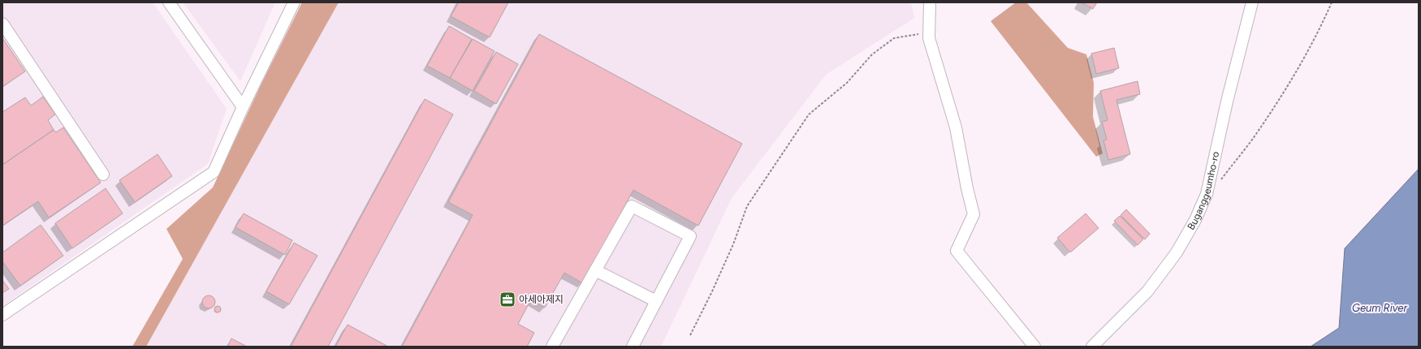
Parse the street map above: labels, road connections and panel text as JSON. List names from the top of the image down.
{
  "streets": {
    "street": ["Buganggeumho-ro"]
  },
  "water": ["Geum River"],
  "places": {
    "office": ["아세아제지"]
  }
}
